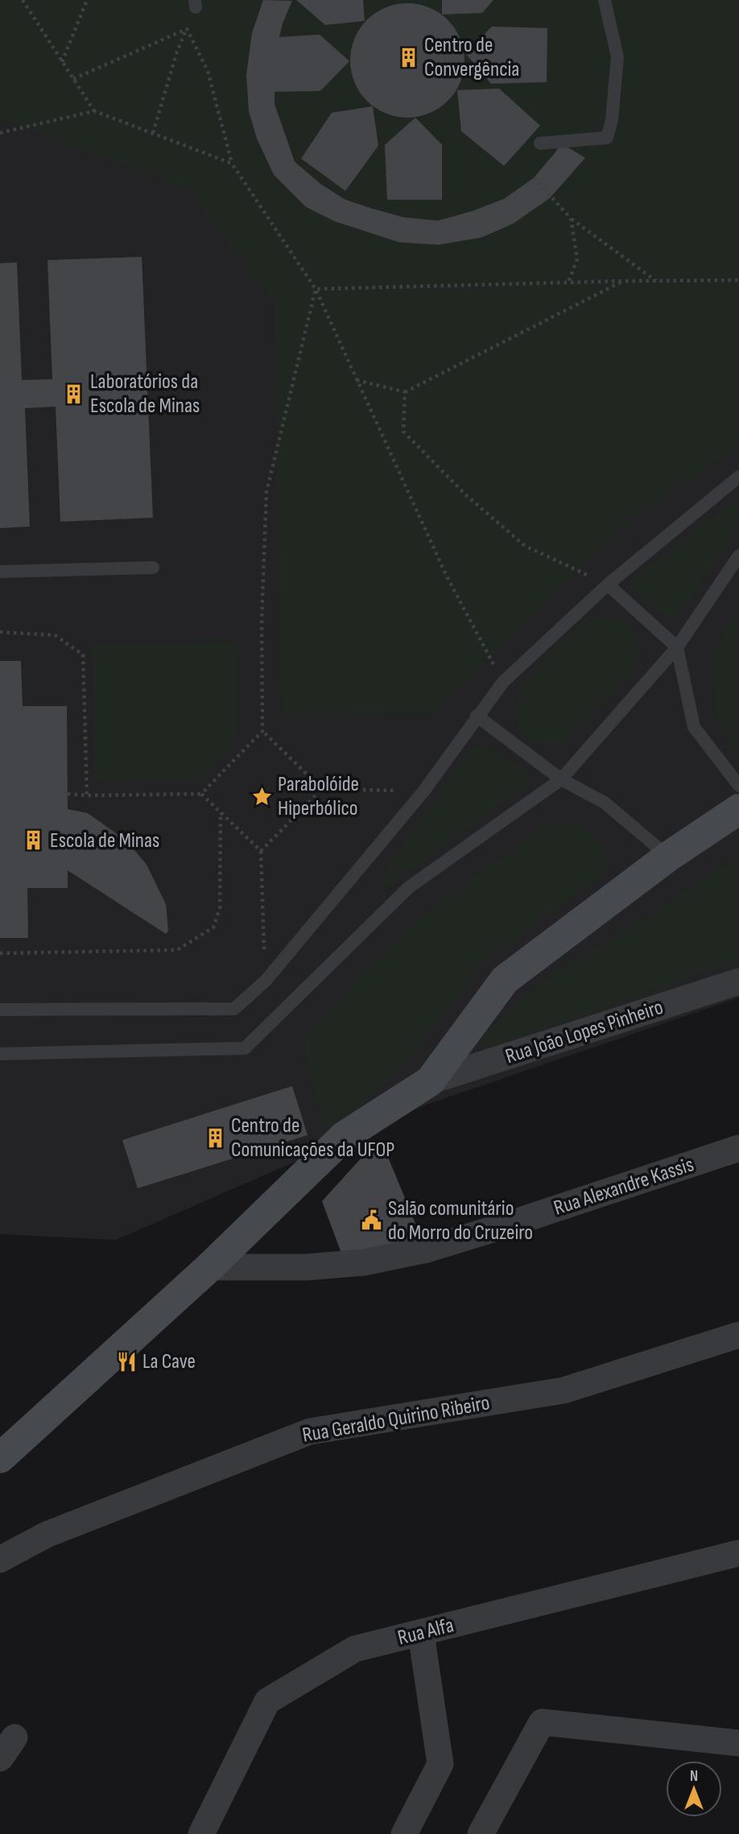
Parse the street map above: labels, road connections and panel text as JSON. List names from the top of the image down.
{
  "streets": {
    "street": [
      "Rua João Lopes Pinheiro",
      "Rua Alexandre Kassis",
      "Rua Geraldo Quirino Ribeiro",
      "Rua Alfa"
    ]
  },
  "places": {
    "building": [
      "Centro de Convergência",
      "Laboratórios da Escola de Minas",
      "Escola de Minas",
      "Centro de Comunicações da UFOP"
    ],
    "place": ["Parabolóide Hiperbólico"],
    "public building": ["Salão comunitário do Morro do Cruzeiro"],
    "restaurant": ["La Cave"]
  },
  "north": "top"
}
